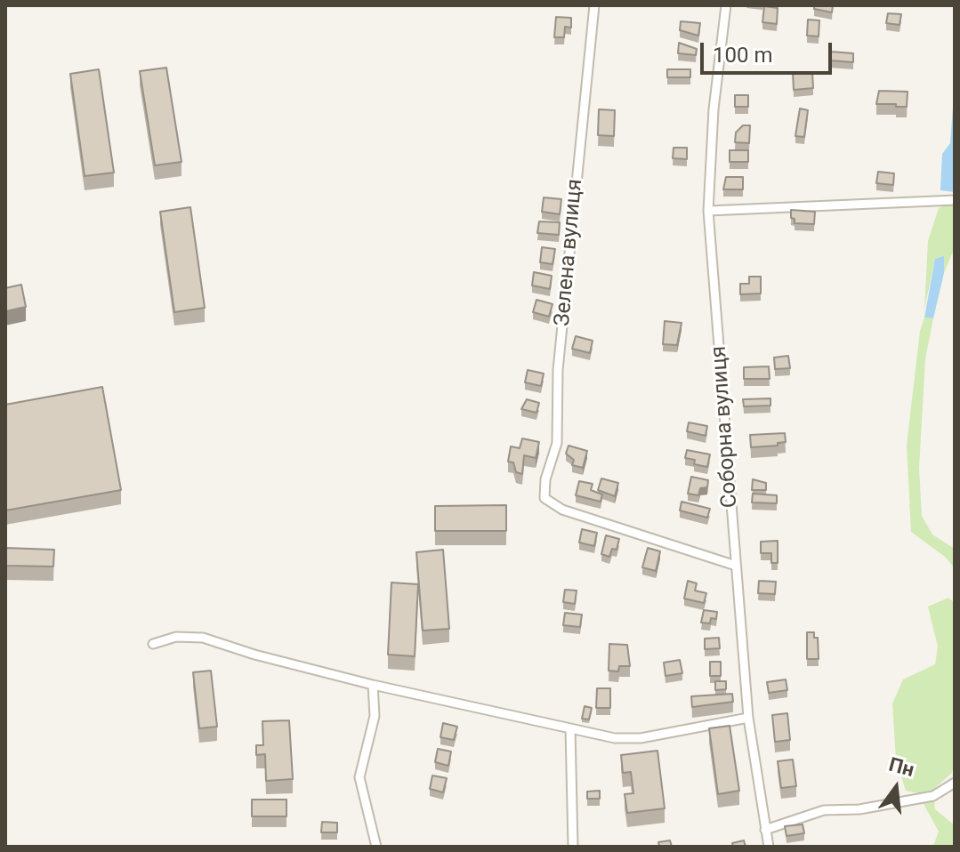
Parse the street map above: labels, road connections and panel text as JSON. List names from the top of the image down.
{
  "streets": {
    "street": ["Зелена вулиця", "Соборна вулиця"]
  },
  "crossings": [
    ["Зелена вулиця", "Соборна вулиця"]
  ],
  "scale_bar": "100 m",
  "north": "top"
}
